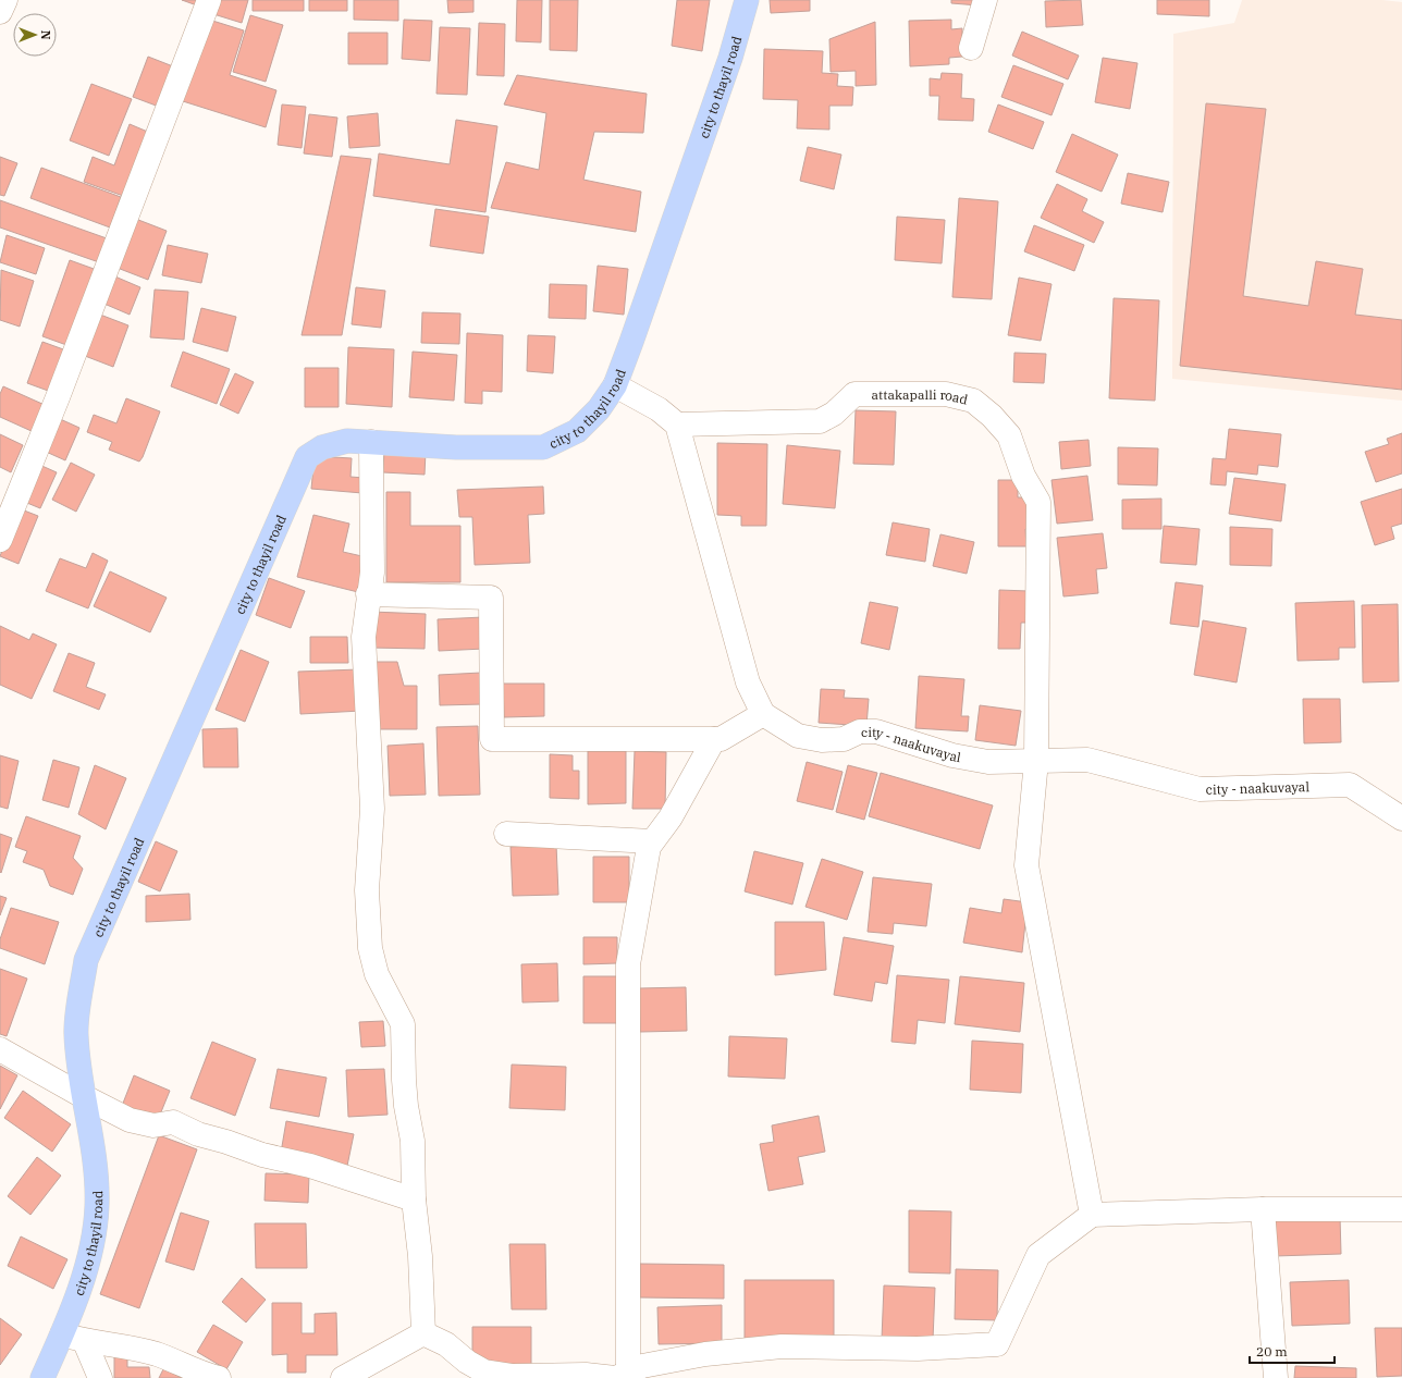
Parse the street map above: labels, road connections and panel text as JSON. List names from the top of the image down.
{
  "streets": {
    "main road": ["city to thayil road"],
    "street": ["attakapalli road", "city - naakuvayal"]
  },
  "crossings": [
    ["attakapalli road", "city - naakuvayal"]
  ],
  "scale_bar": "20 m",
  "north": "right"
}
